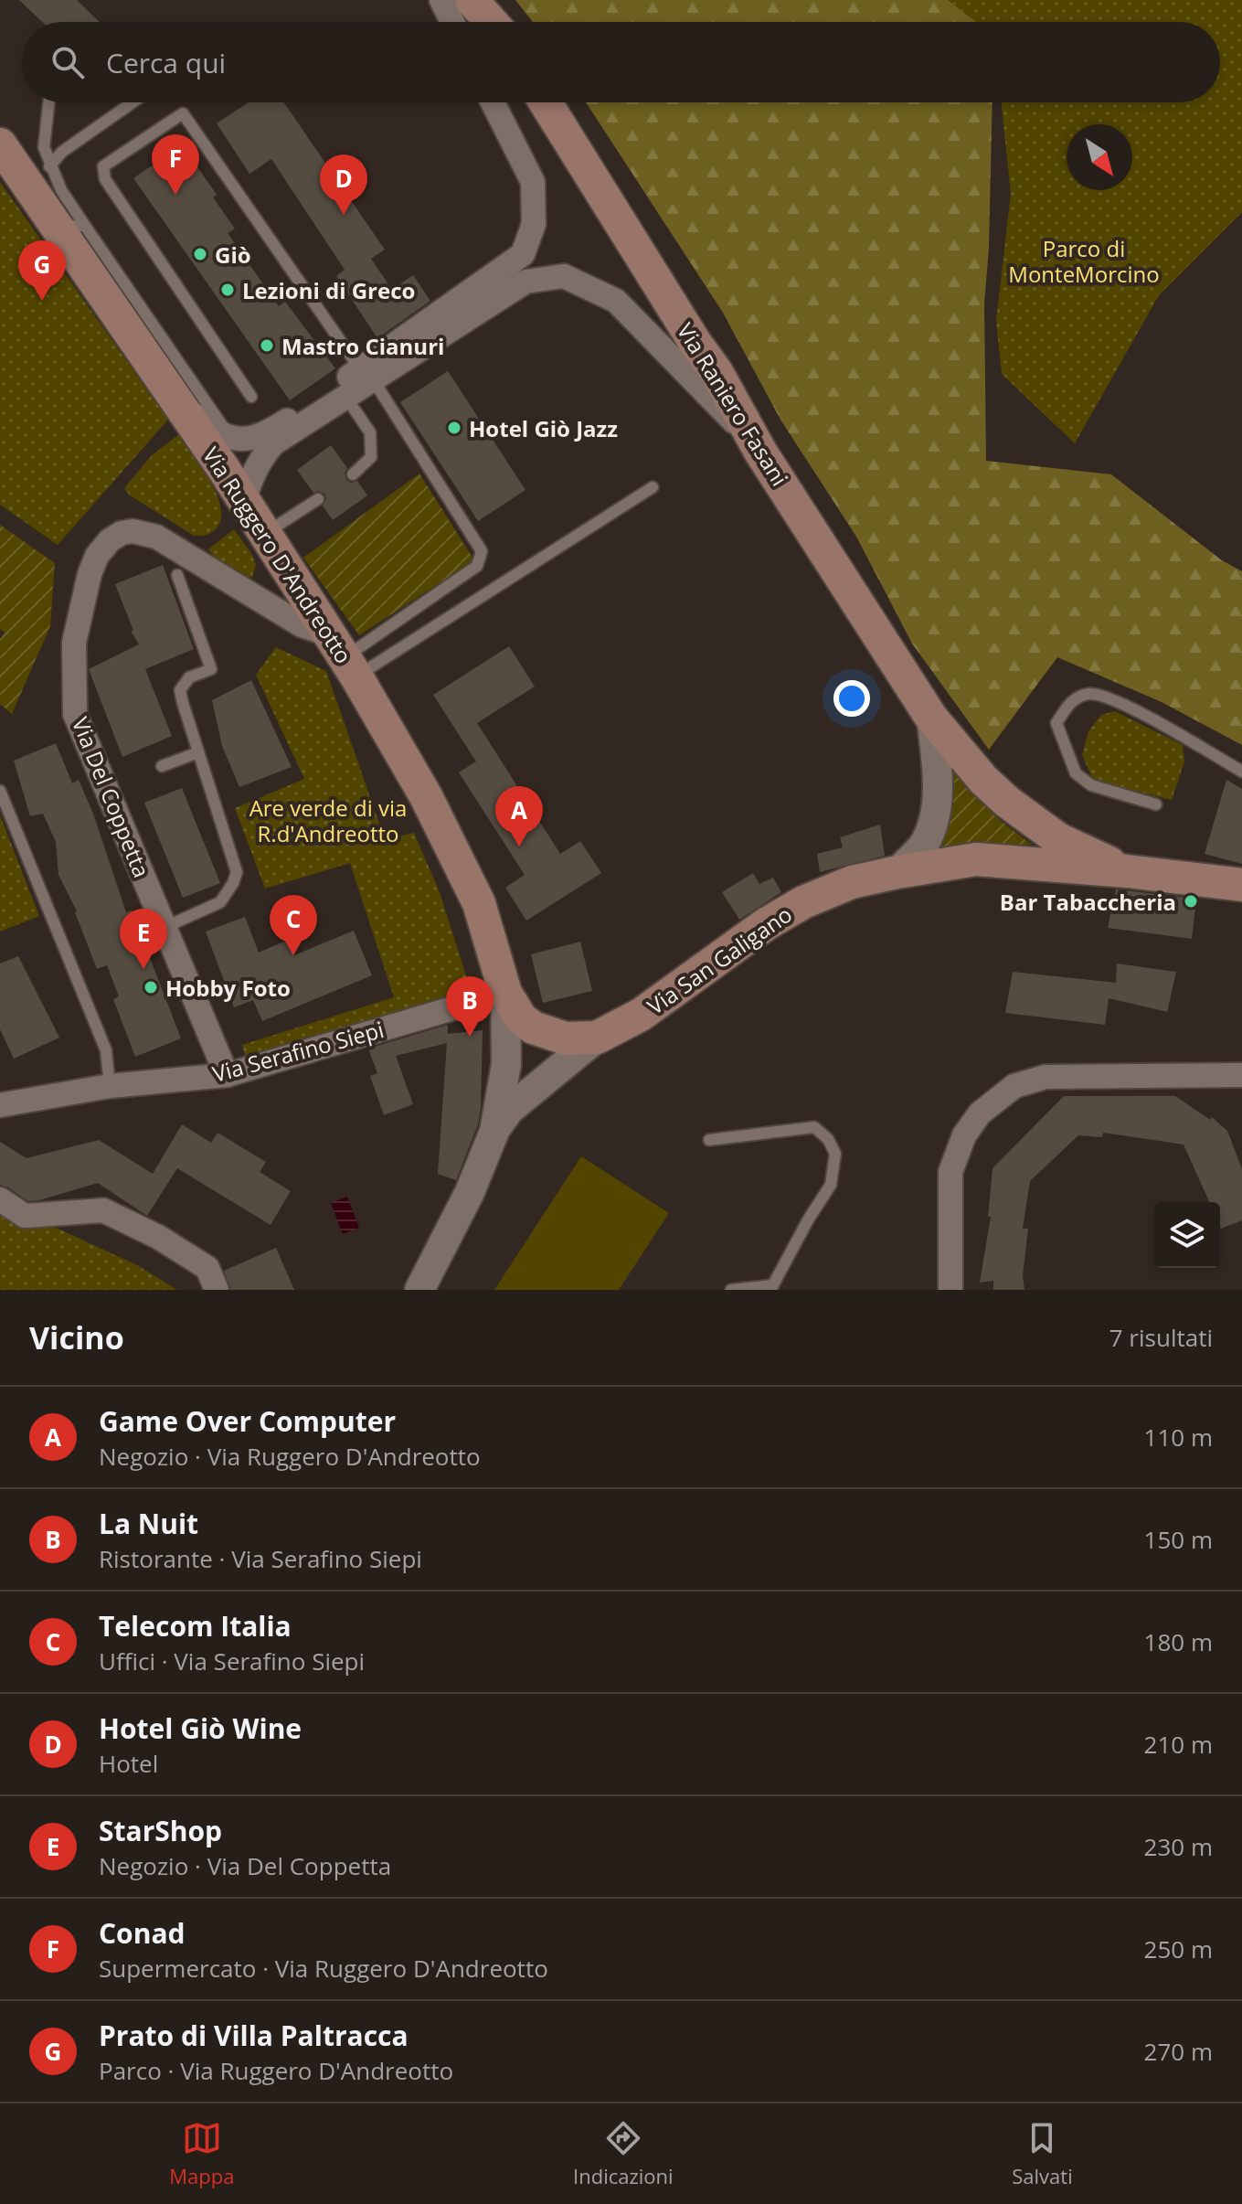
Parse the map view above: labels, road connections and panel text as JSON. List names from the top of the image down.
{
  "streets": {
    "main road": ["Via Raniero Fasani", "Via Ruggero D'Andreotto", "Via San Galigano"],
    "street": ["Via Del Coppetta", "Via Serafino Siepi"]
  },
  "crossings": [
    ["Via Raniero Fasani", "Via San Galigano"],
    ["Via Ruggero D'Andreotto", "Via Del Coppetta"],
    ["Via Ruggero D'Andreotto", "Via San Galigano"],
    ["Via Ruggero D'Andreotto", "Via Serafino Siepi"],
    ["Via Del Coppetta", "Via Serafino Siepi"]
  ],
  "parks": ["Parco di MonteMorcino", "Are verde di via R.d'Andreotto"],
  "places": [
    "Giò",
    "Lezioni di Greco",
    "Mastro Cianuri",
    "Hotel Giò Jazz",
    "Bar Tabaccheria",
    "Hobby Foto"
  ],
  "north": "bottom right",
  "page": {
    "search": "Cerca qui",
    "pins": [
      "F",
      "D",
      "G",
      "A",
      "C",
      "E",
      "B"
    ],
    "heading": ["Vicino", "7 risultati"],
    "list": [
      {
        "mark": "A",
        "name": "Game Over Computer",
        "note": "Negozio · Via Ruggero D'Andreotto",
        "value": "110 m"
      },
      {
        "mark": "B",
        "name": "La Nuit",
        "note": "Ristorante · Via Serafino Siepi",
        "value": "150 m"
      },
      {
        "mark": "C",
        "name": "Telecom Italia",
        "note": "Uffici · Via Serafino Siepi",
        "value": "180 m"
      },
      {
        "mark": "D",
        "name": "Hotel Giò Wine",
        "note": "Hotel",
        "value": "210 m"
      },
      {
        "mark": "E",
        "name": "StarShop",
        "note": "Negozio · Via Del Coppetta",
        "value": "230 m"
      },
      {
        "mark": "F",
        "name": "Conad",
        "note": "Supermercato · Via Ruggero D'Andreotto",
        "value": "250 m"
      },
      {
        "mark": "G",
        "name": "Prato di Villa Paltracca",
        "note": "Parco · Via Ruggero D'Andreotto",
        "value": "270 m"
      }
    ],
    "nav": ["Mappa", "Indicazioni", "Salvati"]
  }
}
